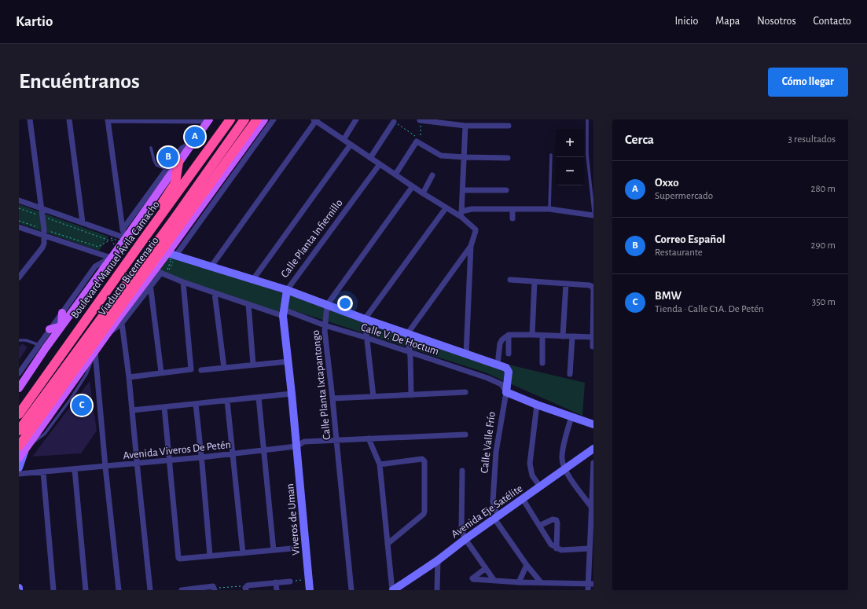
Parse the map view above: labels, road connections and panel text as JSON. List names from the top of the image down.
{
  "streets": {
    "highway": ["Boulevard Manuel Ávila Camacho", "Viaducto Bicentenario"],
    "street": [
      "Calle Planta Infiernillo",
      "Calle V. De Hoctum",
      "Calle Planta Ixtapantongo",
      "Calle Valle Frío",
      "Avenida Viveros De Petén",
      "Avenida Eje Satélite",
      "Viveros de Uman"
    ]
  },
  "crossings": [
    ["Calle Planta Infiernillo", "Calle V. De Hoctum"],
    ["Calle Planta Infiernillo", "Avenida Viveros De Petén"],
    ["Calle Planta Infiernillo", "Viveros de Uman"],
    ["Calle V. De Hoctum", "Calle Planta Ixtapantongo"],
    ["Calle V. De Hoctum", "Calle Valle Frío"],
    ["Calle Planta Ixtapantongo", "Avenida Viveros De Petén"],
    ["Calle Valle Frío", "Avenida Eje Satélite"],
    ["Avenida Viveros De Petén", "Viveros de Uman"]
  ],
  "page": {
    "header": "Kartio",
    "nav": [
      "Inicio",
      "Mapa",
      "Nosotros",
      "Contacto"
    ],
    "buttons": "Cómo llegar",
    "title": "Encuéntranos",
    "heading": ["Cerca", "3 resultados"],
    "pins": ["A", "B", "C"],
    "map_buttons": ["+", "−"],
    "list": [
      {
        "mark": "A",
        "name": "Oxxo",
        "note": "Supermercado",
        "value": "280 m"
      },
      {
        "mark": "B",
        "name": "Correo Español",
        "note": "Restaurante",
        "value": "290 m"
      },
      {
        "mark": "C",
        "name": "BMW",
        "note": "Tienda · Calle C1A. De Petén",
        "value": "350 m"
      }
    ]
  }
}
